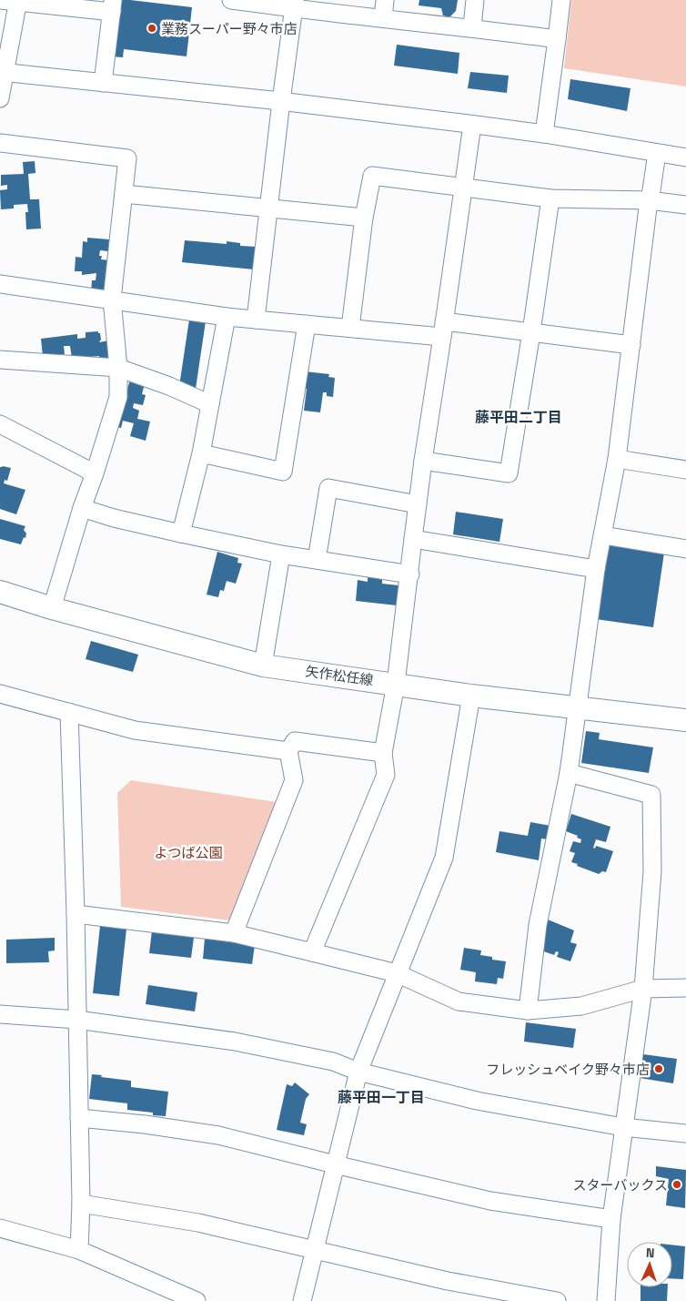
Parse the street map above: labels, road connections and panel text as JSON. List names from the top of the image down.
{
  "streets": {
    "main road": ["矢作松任線"]
  },
  "districts": ["藤平田二丁目", "藤平田一丁目"],
  "parks": ["よつば公園"],
  "places": ["業務スーパー野々市店", "フレッシュベイク野々市店", "スターバックス"],
  "north": "top"
}
